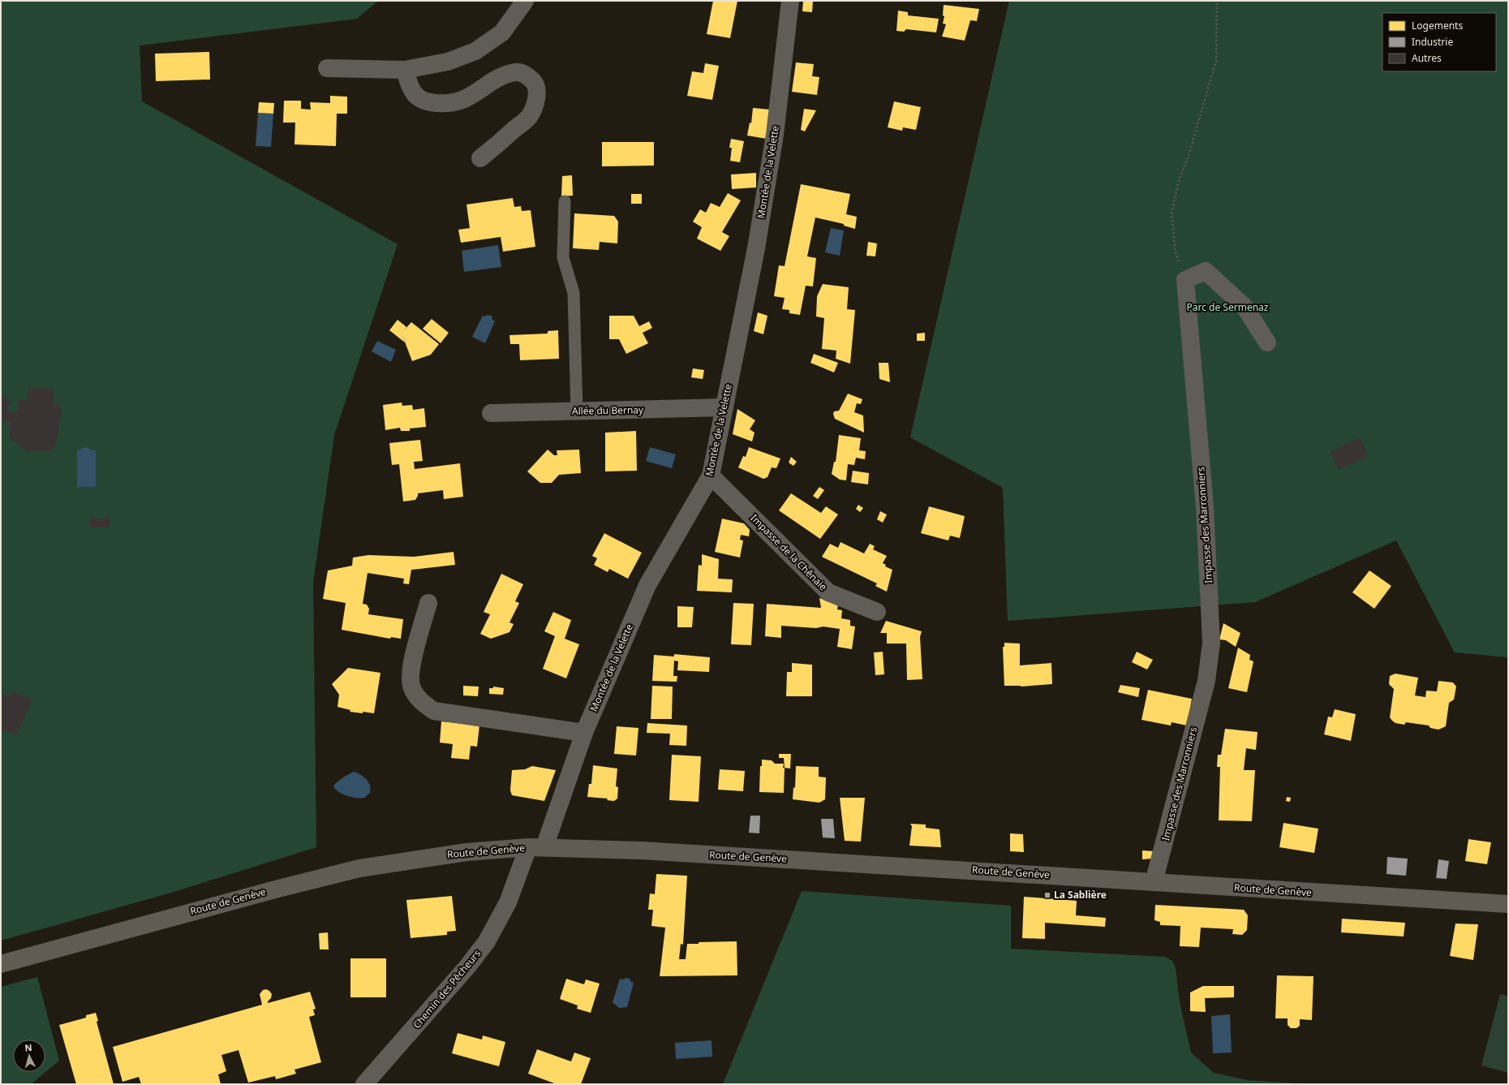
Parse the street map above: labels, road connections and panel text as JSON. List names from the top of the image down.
{
  "streets": {
    "main road": ["Route de Genève"],
    "street": [
      "Montée de la Velette",
      "Allée du Bernay",
      "Impasse des Marronniers",
      "Impasse de la Chênaie",
      "Chemin des Pêcheurs"
    ]
  },
  "crossings": [
    ["Montée de la Velette", "Allée du Bernay"],
    ["Montée de la Velette", "Impasse de la Chênaie"],
    ["Montée de la Velette", "Route de Genève"],
    ["Montée de la Velette", "Chemin des Pêcheurs"],
    ["Impasse des Marronniers", "Route de Genève"],
    ["Route de Genève", "Chemin des Pêcheurs"]
  ],
  "parks": ["Parc de Sermenaz"],
  "places": {
    "transit": ["La Sablière"]
  },
  "legend": ["Logements", "Industrie", "Autres"],
  "north": "top"
}
